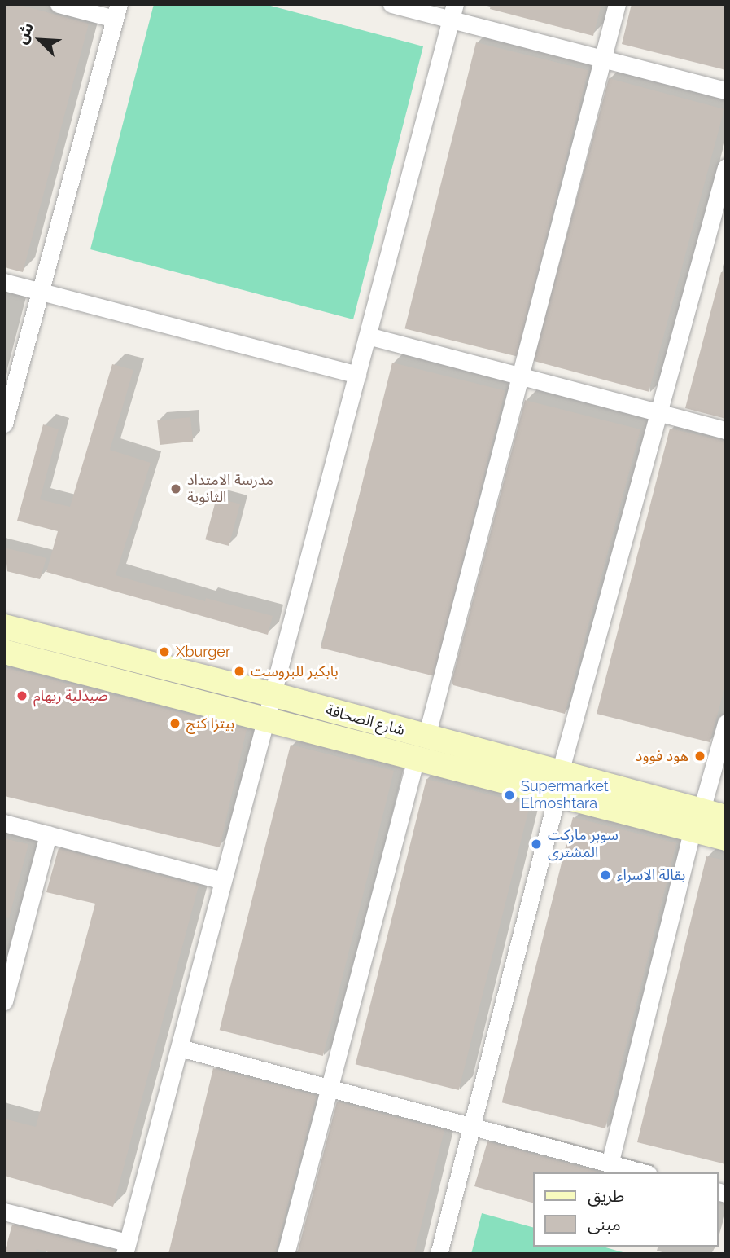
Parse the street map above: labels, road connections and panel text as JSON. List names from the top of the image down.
{
  "streets": {
    "main road": ["شارع الصحافة"]
  },
  "places": [
    "مدرسة الامتداد الثانوية",
    "Xburger",
    "بابكير للبروست",
    "صيدلية ريهام",
    "بيتزا كنج",
    "هود فوود",
    "Supermarket Elmoshtara",
    "سوبر ماركت المشترى",
    "بقالة الاسراء"
  ],
  "legend": ["طريق", "مبنى"],
  "north": "top left"
}
